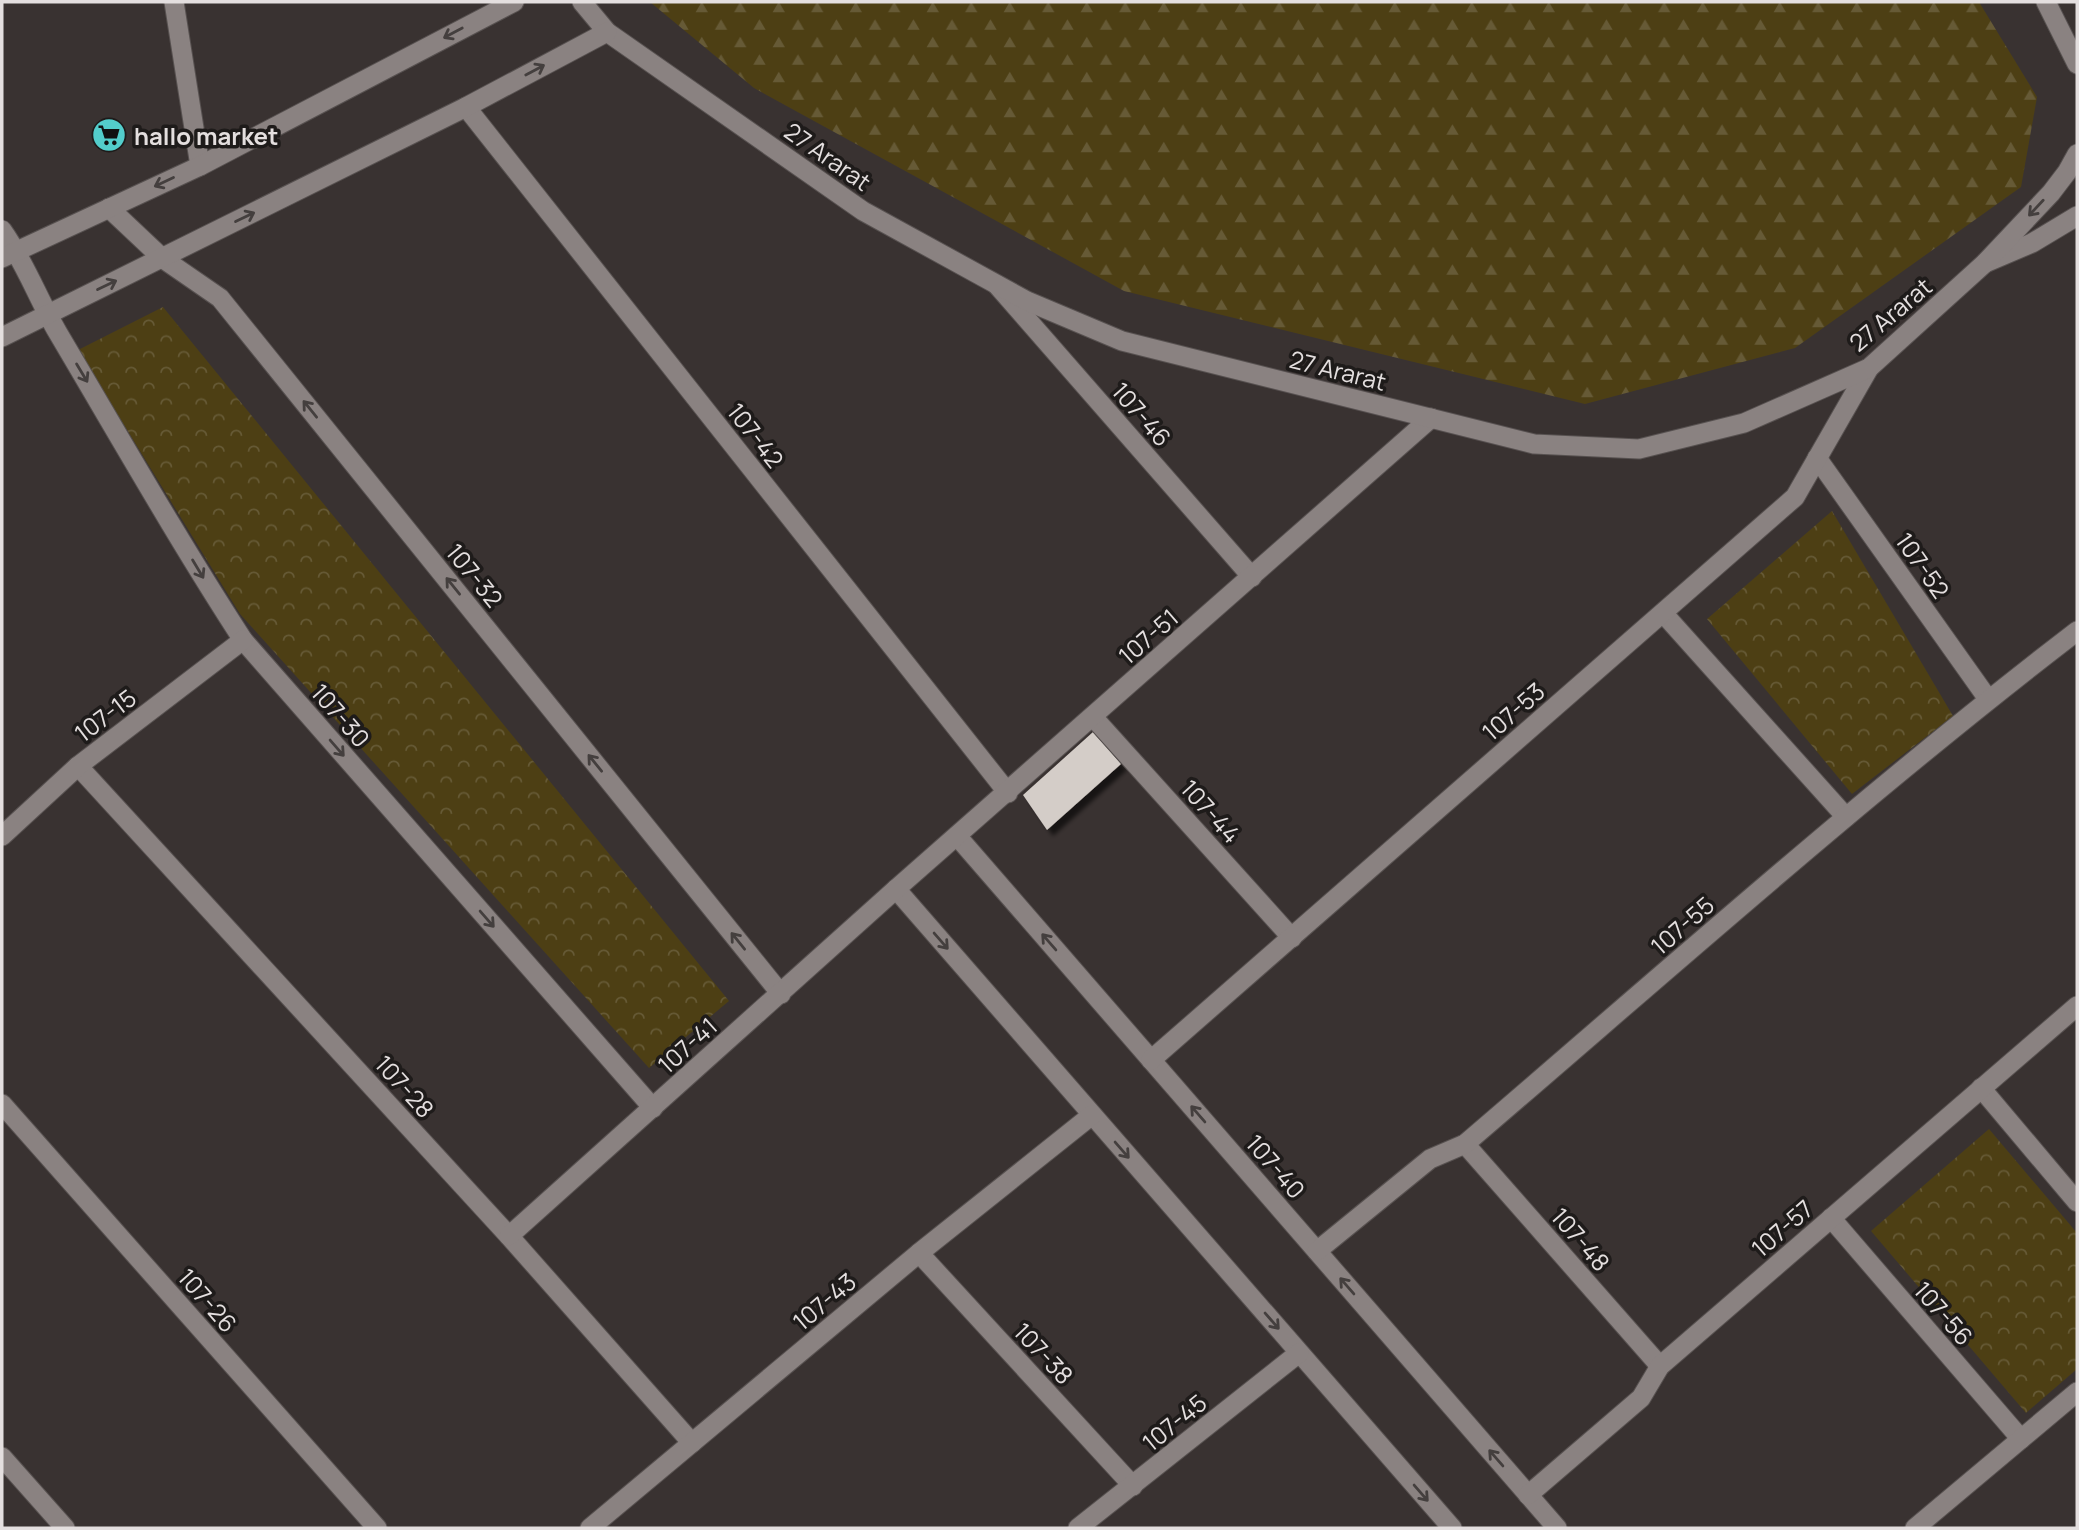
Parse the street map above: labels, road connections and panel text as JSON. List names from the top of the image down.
{
  "streets": {
    "street": [
      "27 Ararat",
      "107-46",
      "107-42",
      "107-52",
      "107-32",
      "107-51",
      "107-53",
      "107-15",
      "107-30",
      "107-44",
      "107-55",
      "107-41",
      "107-28",
      "107-40",
      "107-57",
      "107-48",
      "107-26",
      "107-43",
      "107-56",
      "107-38",
      "107-45"
    ]
  },
  "crossings": [
    ["27 Ararat", "107-46"],
    ["27 Ararat", "107-51"],
    ["27 Ararat", "107-53"],
    ["107-46", "107-51"],
    ["107-42", "107-51"],
    ["107-52", "107-53"],
    ["107-52", "107-55"],
    ["107-32", "107-41"],
    ["107-51", "107-44"],
    ["107-51", "107-41"],
    ["107-51", "107-40"],
    ["107-53", "107-44"],
    ["107-53", "107-40"],
    ["107-15", "107-30"],
    ["107-15", "107-28"],
    ["107-30", "107-41"],
    ["107-55", "107-40"],
    ["107-55", "107-48"],
    ["107-41", "107-28"],
    ["107-28", "107-43"],
    ["107-40", "107-57"],
    ["107-57", "107-48"],
    ["107-57", "107-56"],
    ["107-43", "107-38"],
    ["107-38", "107-45"]
  ],
  "one_way": ["107-32", "107-30"],
  "places": {
    "supermarket": ["hallo market"]
  }
}
